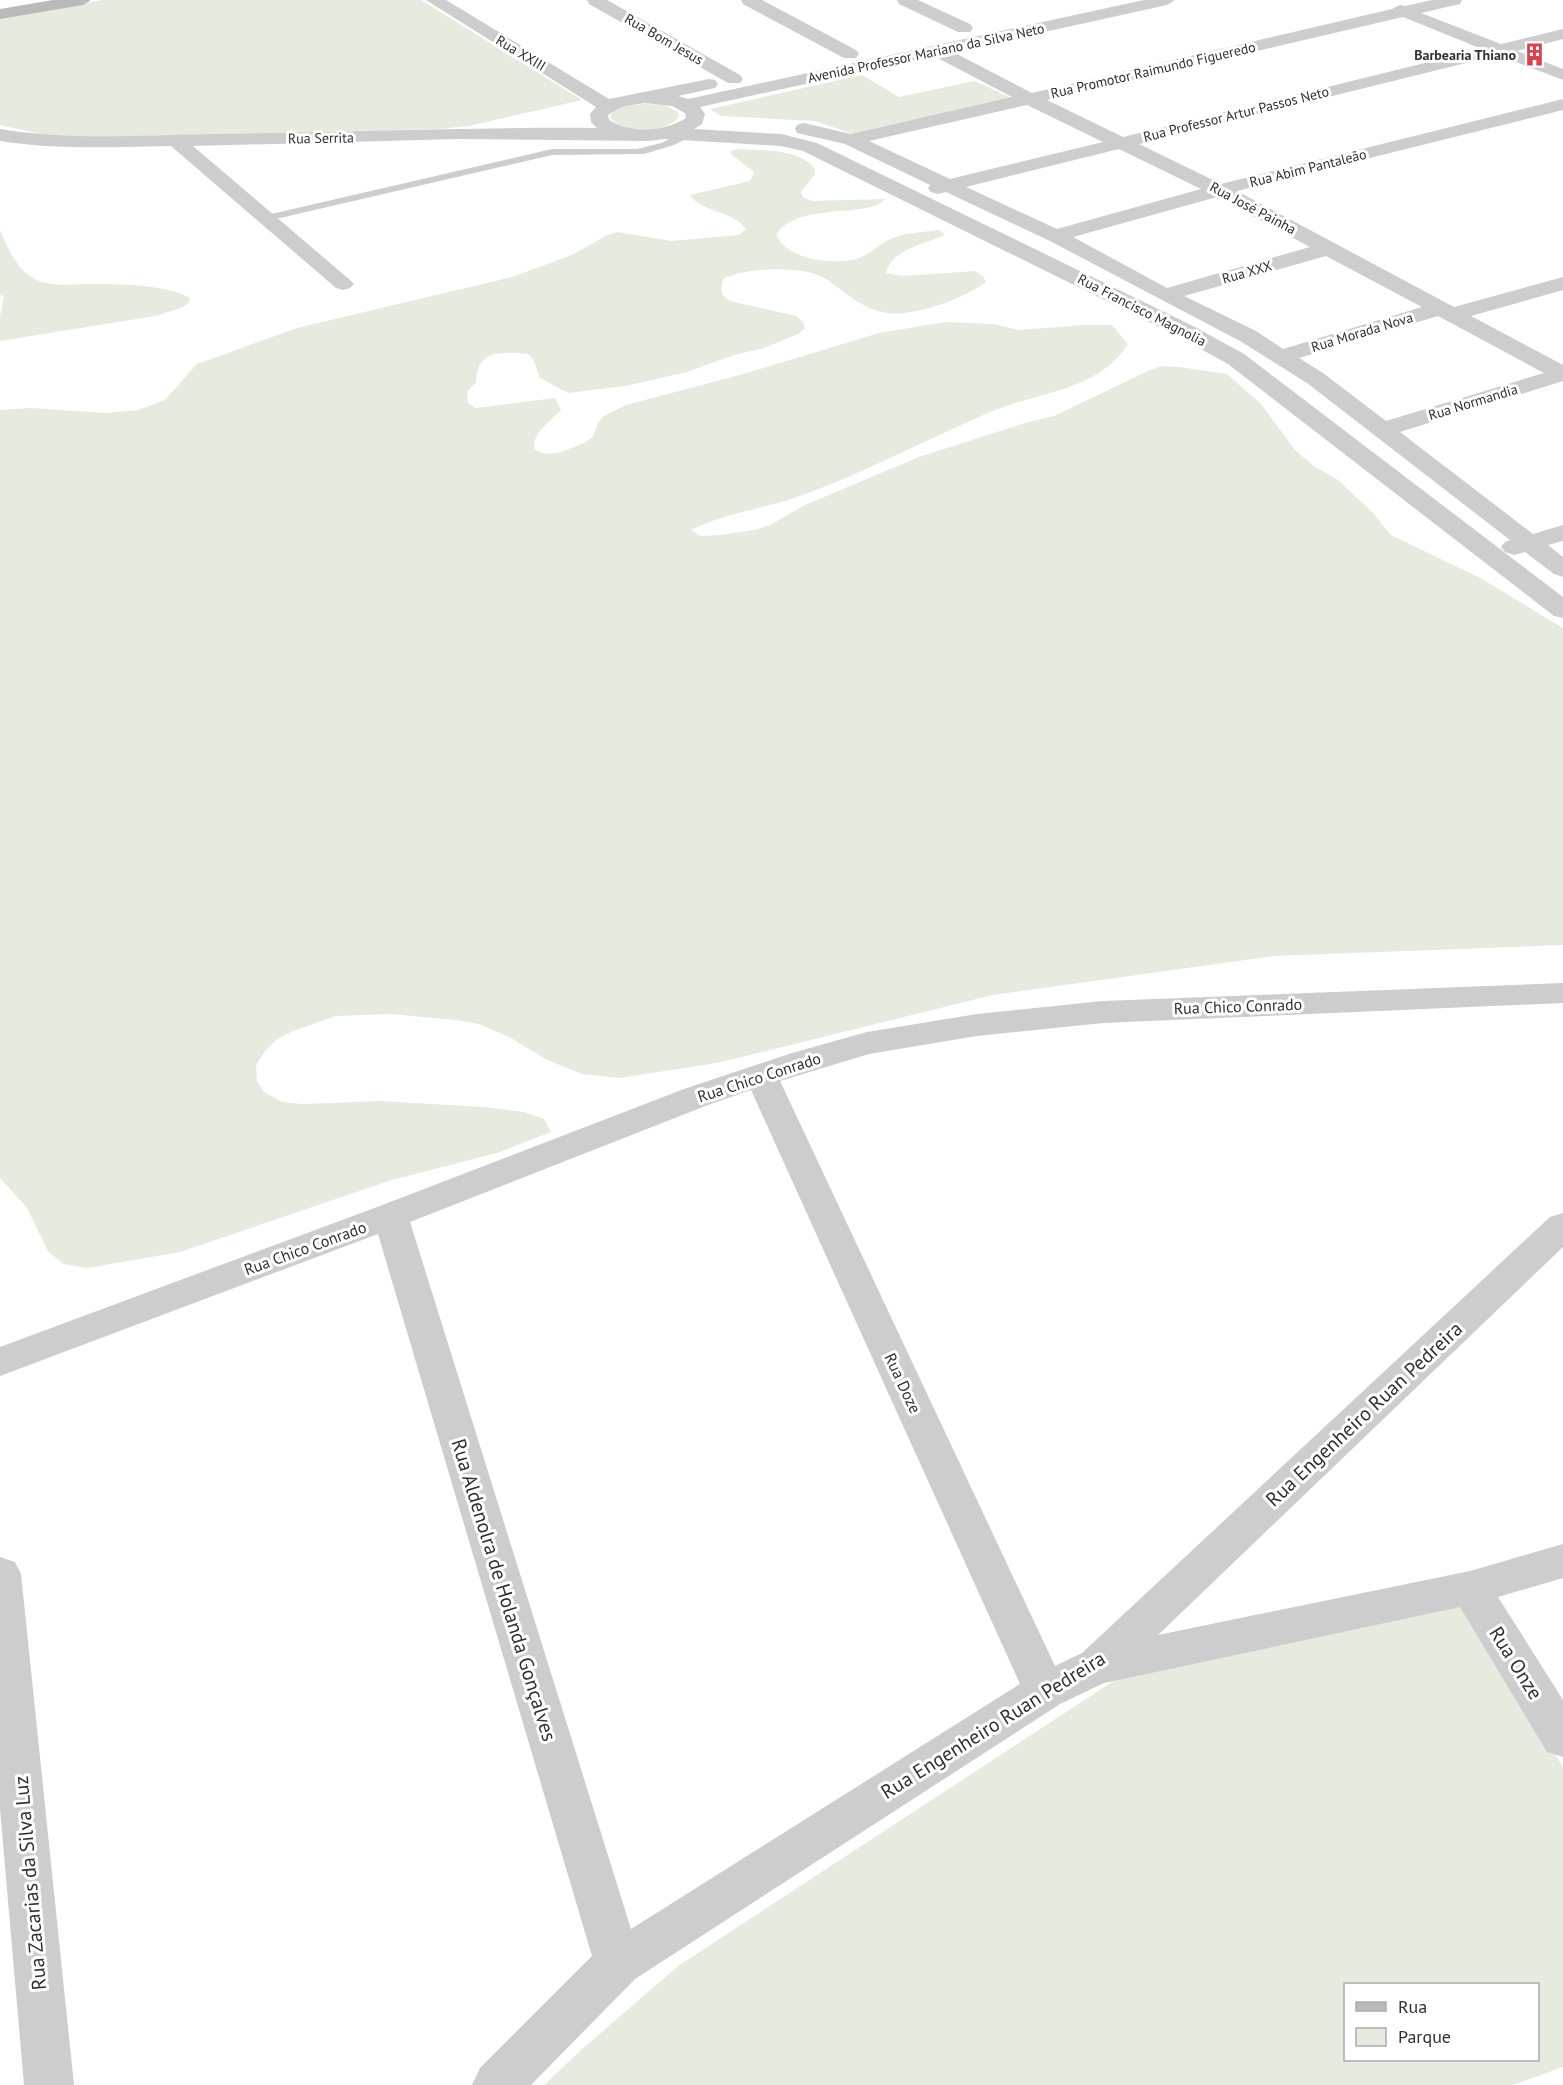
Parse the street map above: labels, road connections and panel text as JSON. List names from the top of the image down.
{
  "streets": {
    "street": [
      "Rua Bom Jesus",
      "Rua XXIII",
      "Avenida Professor Mariano da Silva Neto",
      "Rua Promotor Raimundo Figueredo",
      "Rua Professor Artur Passos Neto",
      "Rua Serrita",
      "Rua Abim Pantaleão",
      "Rua José Painha",
      "Rua XXX",
      "Rua Francisco Magnolia",
      "Rua Morada Nova",
      "Rua Normandia",
      "Rua Chico Conrado",
      "Rua Doze",
      "Rua Engenheiro Ruan Pedreira",
      "Rua Aldenolra de Holanda Gonçalves",
      "Rua Onze",
      "Rua Zacarias da Silva Luz"
    ]
  },
  "crossings": [
    ["Avenida Professor Mariano da Silva Neto", "Rua José Painha"],
    ["Avenida Professor Mariano da Silva Neto", "Rua Francisco Magnolia"],
    ["Rua Promotor Raimundo Figueredo", "Rua José Painha"],
    ["Rua Promotor Raimundo Figueredo", "Rua Francisco Magnolia"],
    ["Rua Professor Artur Passos Neto", "Rua José Painha"],
    ["Rua Professor Artur Passos Neto", "Rua Francisco Magnolia"],
    ["Rua Serrita", "Rua Francisco Magnolia"],
    ["Rua Abim Pantaleão", "Rua José Painha"],
    ["Rua Abim Pantaleão", "Rua Francisco Magnolia"],
    ["Rua José Painha", "Rua XXX"],
    ["Rua José Painha", "Rua Morada Nova"],
    ["Rua José Painha", "Rua Normandia"],
    ["Rua XXX", "Rua Francisco Magnolia"],
    ["Rua Francisco Magnolia", "Rua Morada Nova"],
    ["Rua Francisco Magnolia", "Rua Normandia"],
    ["Rua Chico Conrado", "Rua Doze"],
    ["Rua Chico Conrado", "Rua Aldenolra de Holanda Gonçalves"],
    ["Rua Doze", "Rua Engenheiro Ruan Pedreira"],
    ["Rua Engenheiro Ruan Pedreira", "Rua Aldenolra de Holanda Gonçalves"]
  ],
  "places": {
    "building": ["Barbearia Thiano"]
  },
  "legend": ["Rua", "Parque"]
}
